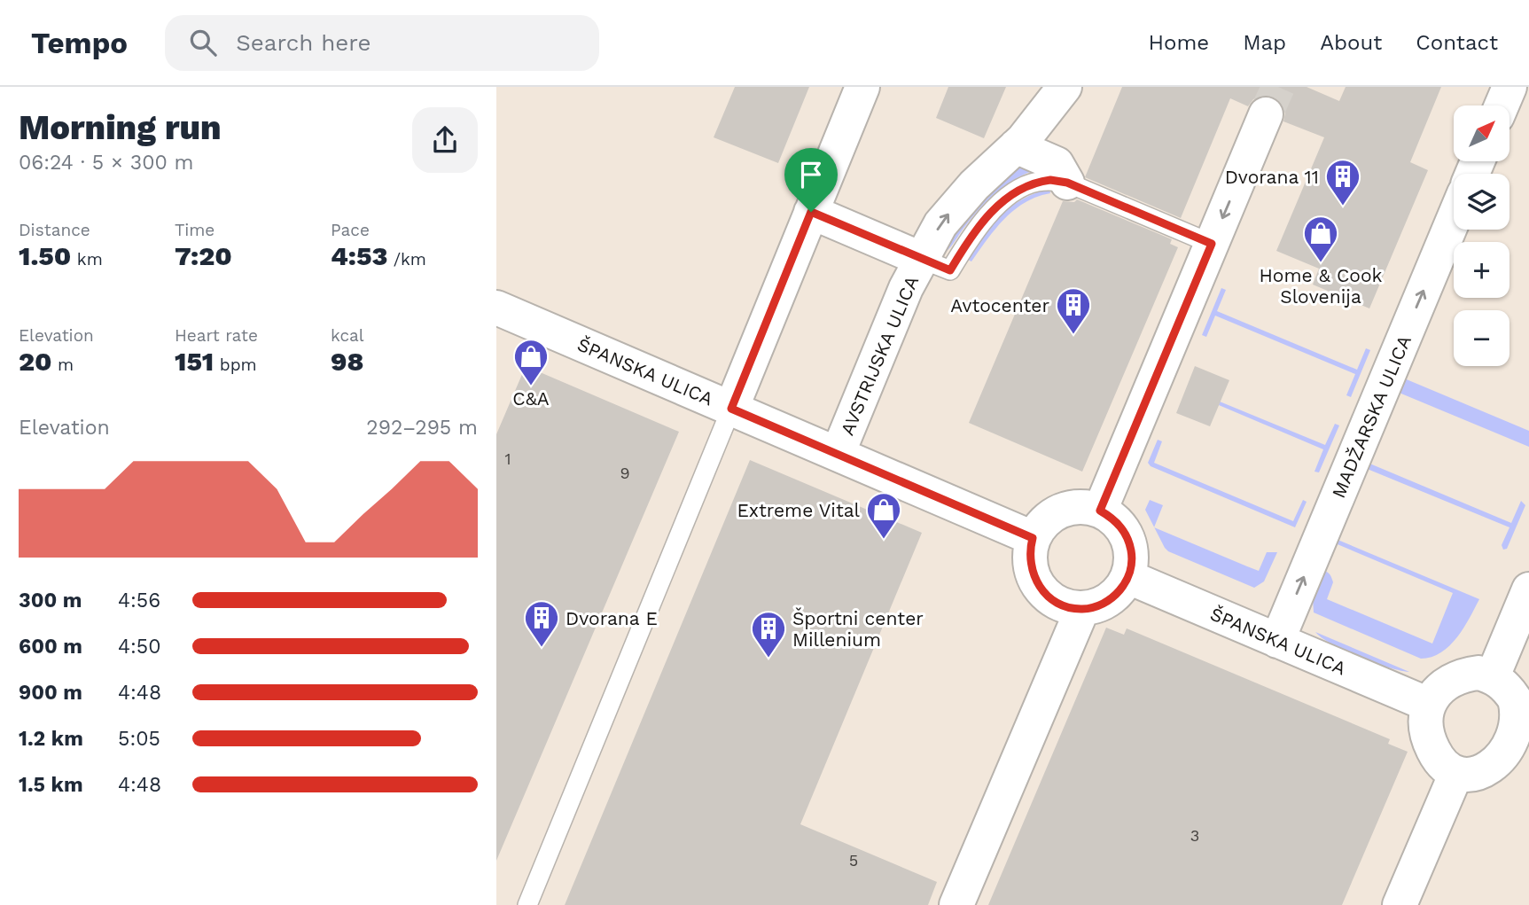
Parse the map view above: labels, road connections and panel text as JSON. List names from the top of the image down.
{
  "streets": {
    "street": ["AVSTRIJSKA ULICA", "ŠPANSKA ULICA", "MADŽARSKA ULICA"]
  },
  "crossings": [
    ["AVSTRIJSKA ULICA", "ŠPANSKA ULICA"],
    ["ŠPANSKA ULICA", "MADŽARSKA ULICA"]
  ],
  "places": {
    "building": [
      "Dvorana 11",
      "Avtocenter",
      "Dvorana E",
      "Športni center Millenium"
    ],
    "shop": ["Home & Cook Slovenija", "C&A", "Extreme Vital"]
  },
  "house_numbers": [
    "1",
    "9",
    "3",
    "5"
  ],
  "north": "top right",
  "page": {
    "header": "Tempo",
    "search": "Search here",
    "nav": [
      "Home",
      "Map",
      "About",
      "Contact"
    ],
    "heading": ["Morning run", "06:24 · 5 × 300 m"],
    "map_buttons": ["+", "−"],
    "stats": [
      ["Distance", "1.50 km"],
      ["Time", "7:20"],
      ["Pace", "4:53 /km"],
      ["Elevation", "20 m"],
      ["Heart rate", "151 bpm"],
      ["kcal", "98"]
    ],
    "chart": ["Elevation", "292–295 m"],
    "list": [
      {
        "name": "300 m",
        "note": "4:56"
      },
      {
        "name": "600 m",
        "note": "4:50"
      },
      {
        "name": "900 m",
        "note": "4:48"
      },
      {
        "name": "1.2 km",
        "note": "5:05"
      },
      {
        "name": "1.5 km",
        "note": "4:48"
      }
    ]
  }
}
